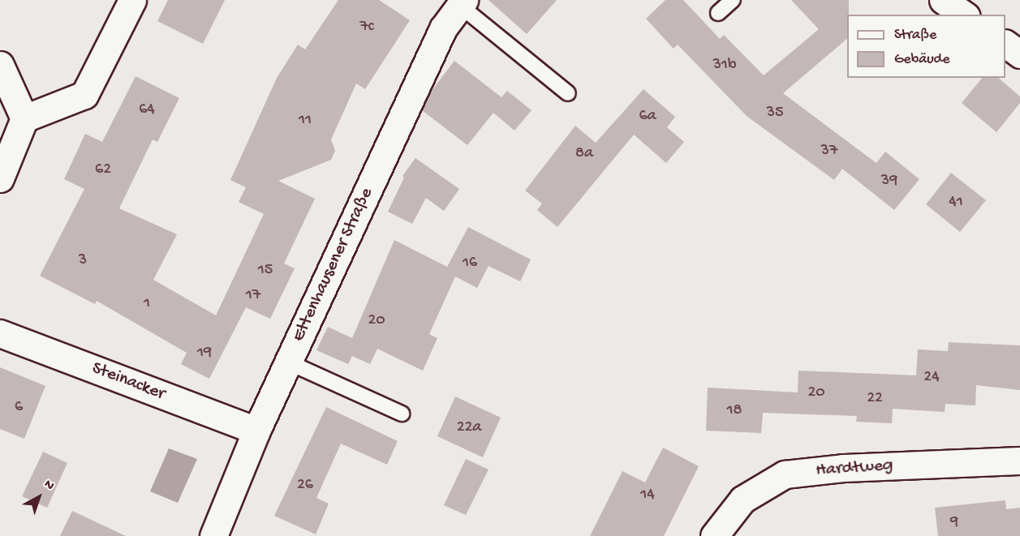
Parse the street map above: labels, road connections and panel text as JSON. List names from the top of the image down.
{
  "streets": {
    "street": ["Ettenhausener Straße", "Steinacker", "Hardtweg"]
  },
  "crossings": [
    ["Ettenhausener Straße", "Steinacker"]
  ],
  "house_numbers": [
    "7c",
    "31b",
    "64",
    "35",
    "6a",
    "11",
    "37",
    "8a",
    "62",
    "39",
    "41",
    "3",
    "16",
    "15",
    "17",
    "1",
    "20",
    "19",
    "24",
    "20",
    "22",
    "6",
    "18",
    "22a",
    "26",
    "14",
    "9"
  ],
  "legend": ["Straße", "Gebäude"],
  "north": "top right"
}
